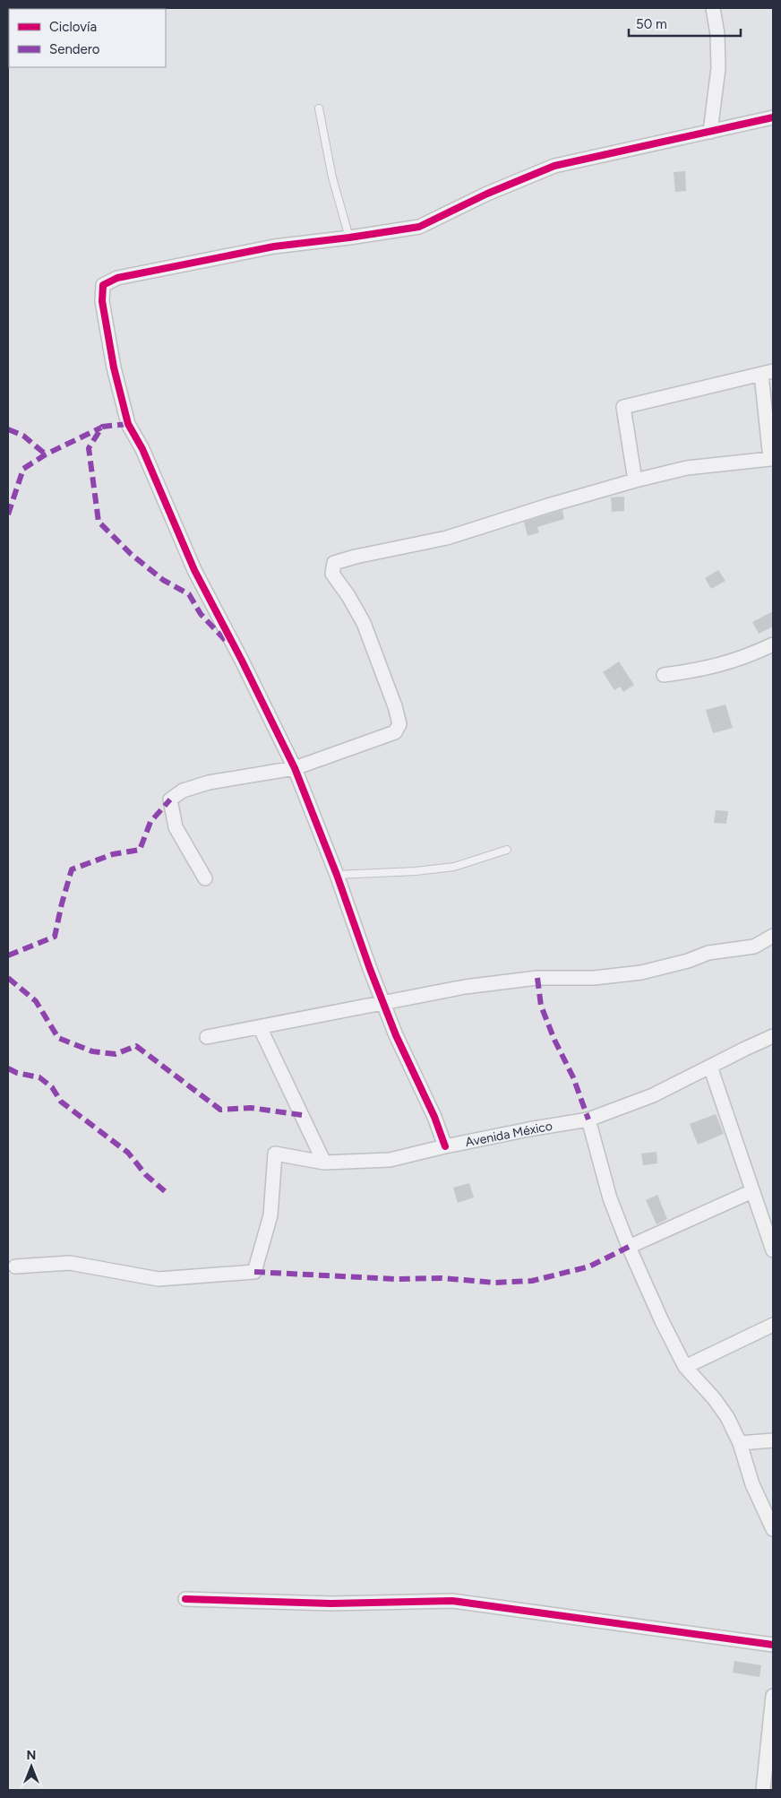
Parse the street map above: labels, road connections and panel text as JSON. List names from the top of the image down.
{
  "streets": {
    "street": ["Avenida México"]
  },
  "legend": ["Ciclovía", "Sendero"],
  "scale_bar": "50 m",
  "north": "top"
}
